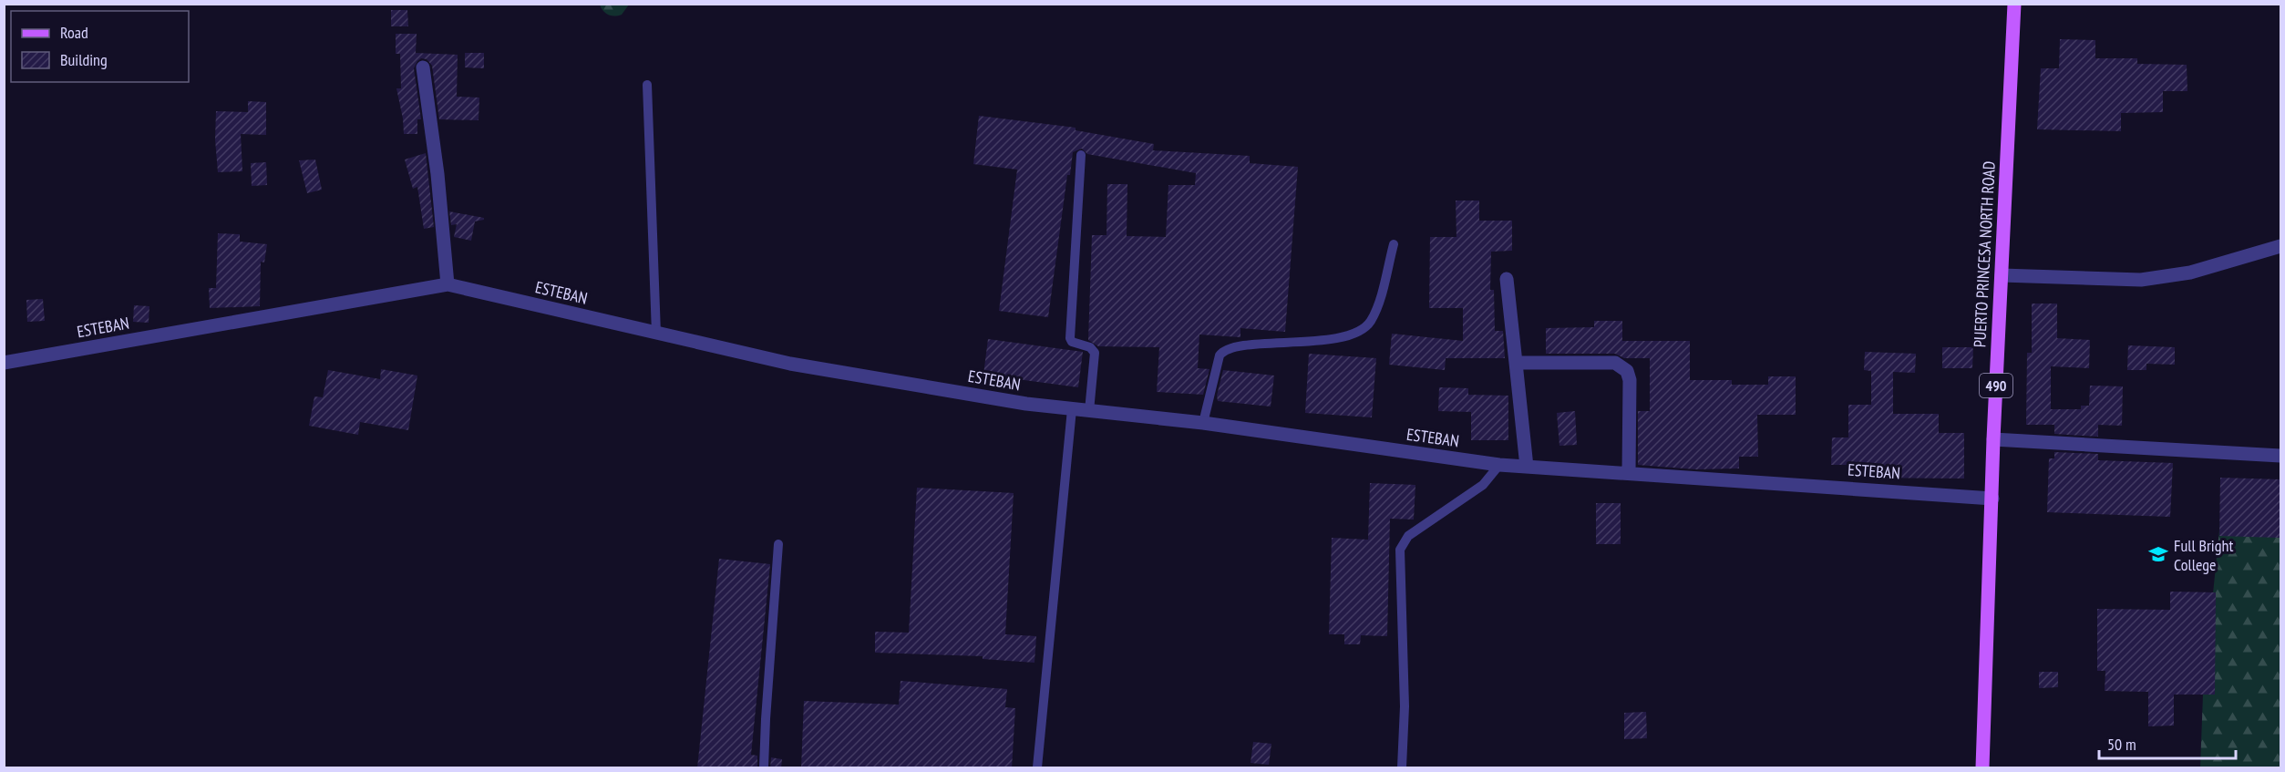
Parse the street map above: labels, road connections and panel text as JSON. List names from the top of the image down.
{
  "streets": {
    "main road": ["PUERTO PRINCESA NORTH ROAD", "490"],
    "street": ["ESTEBAN"]
  },
  "crossings": [
    ["PUERTO PRINCESA NORTH ROAD", "ESTEBAN"]
  ],
  "places": {
    "school or university": ["Full Bright College"]
  },
  "legend": ["Road", "Building"],
  "scale_bar": "50 m"
}
